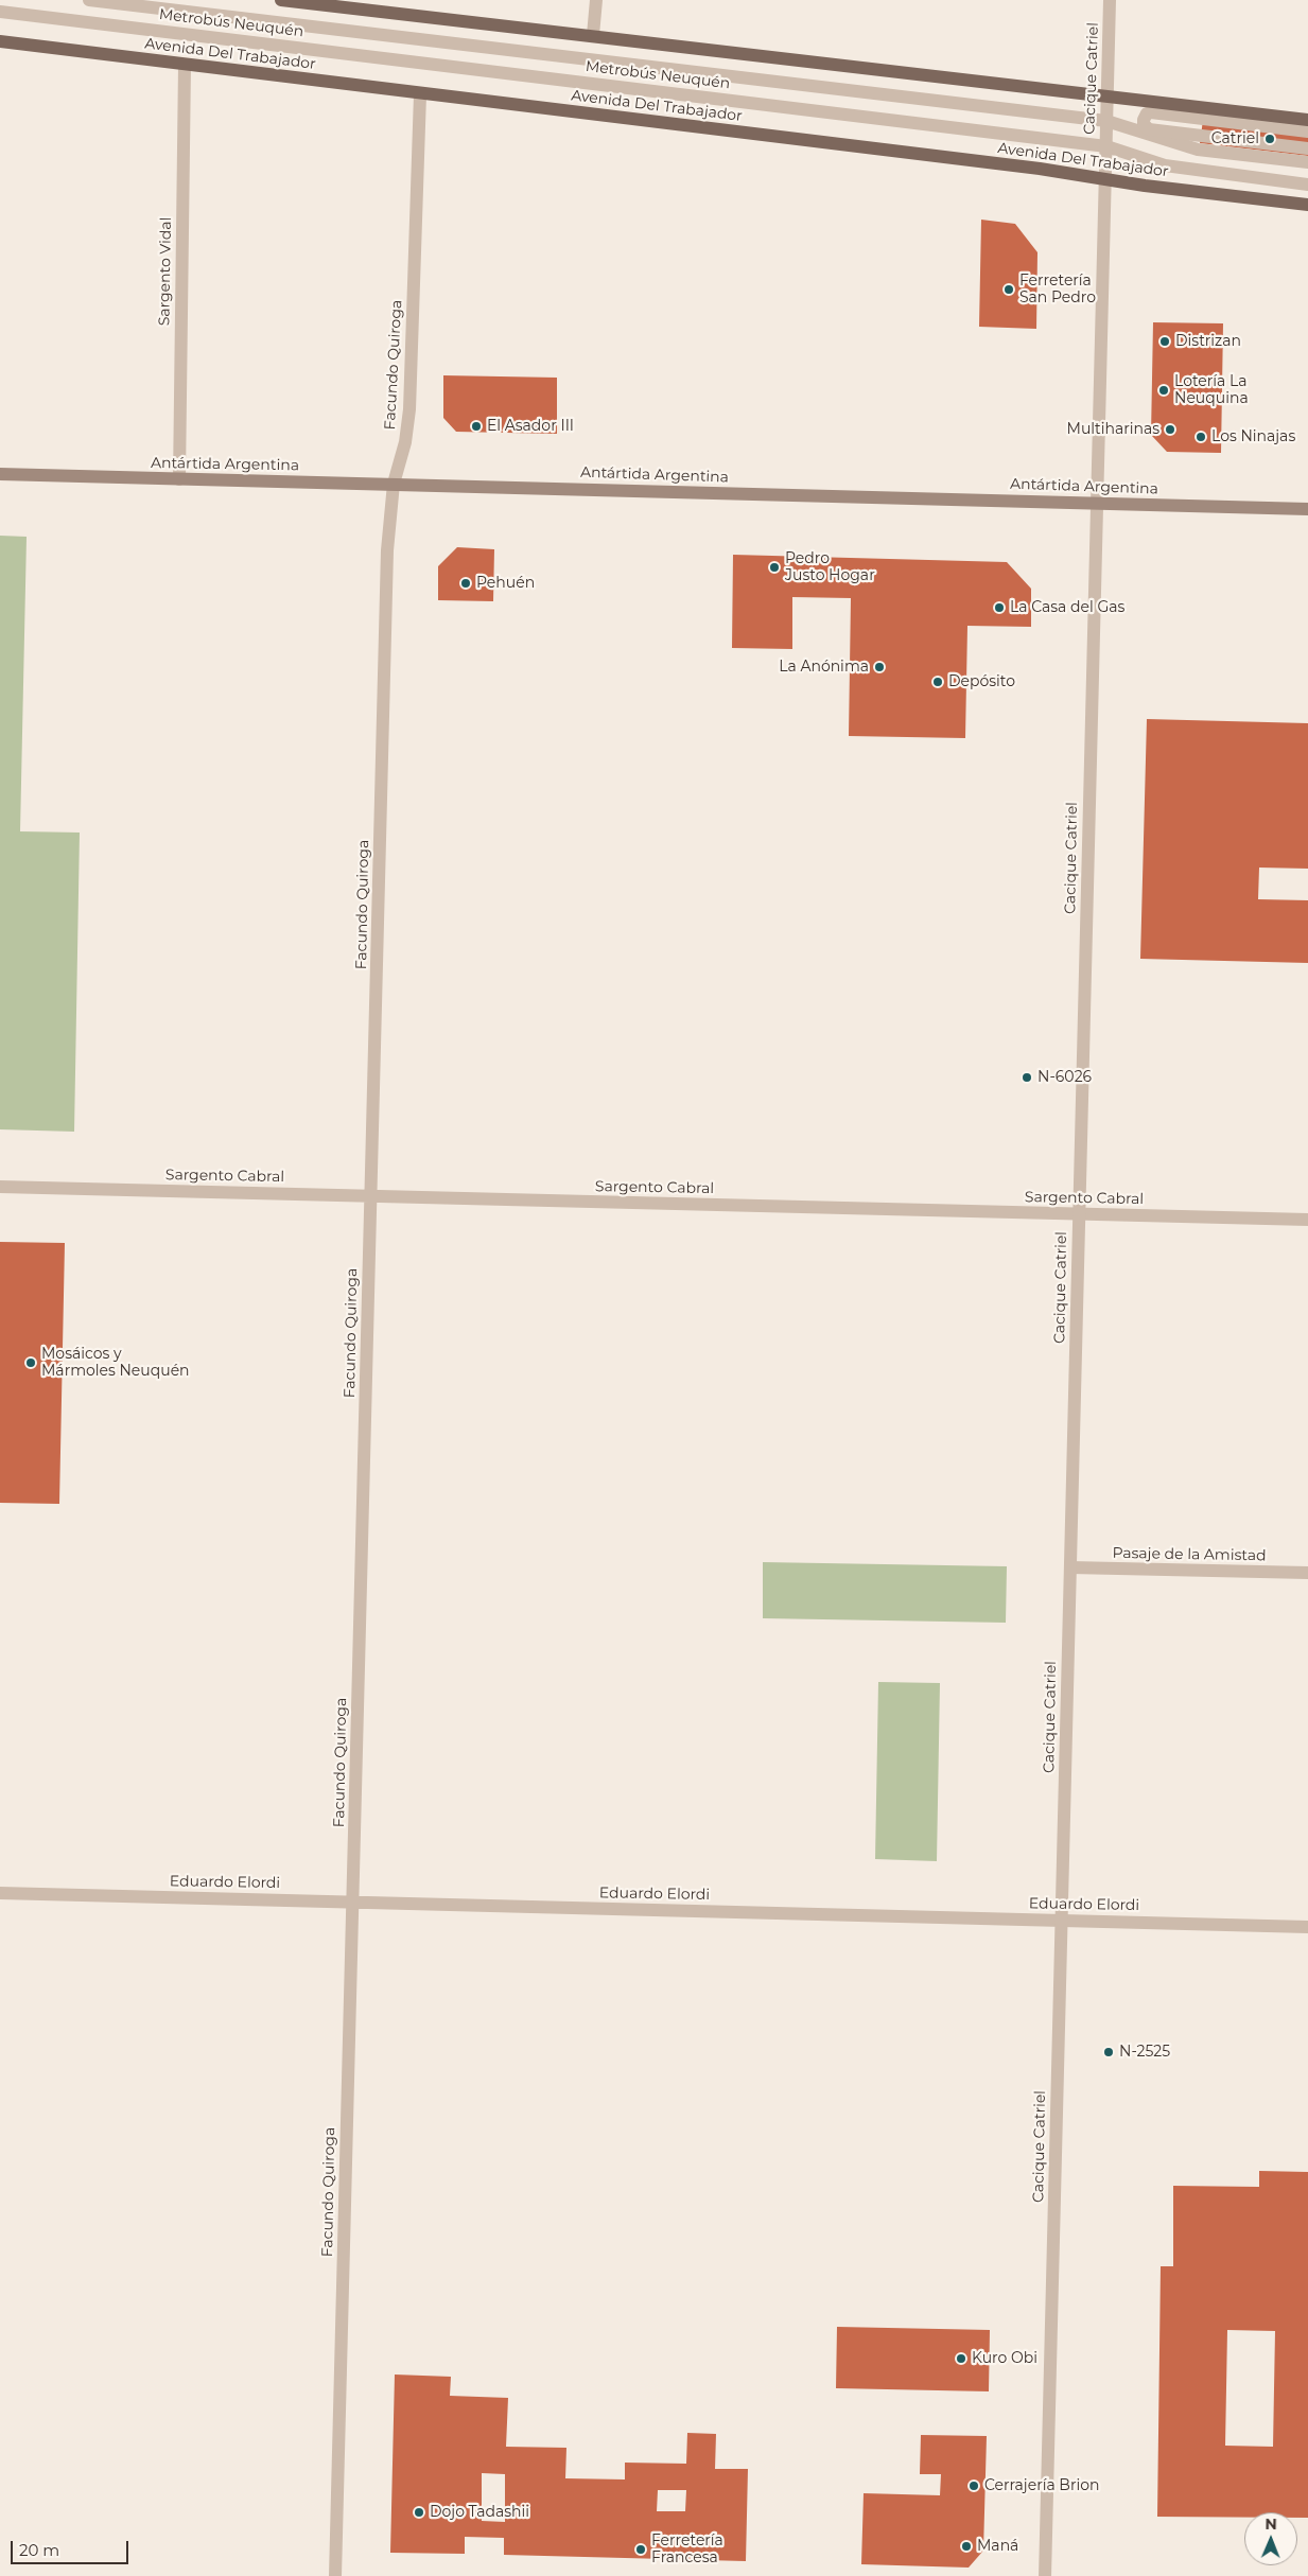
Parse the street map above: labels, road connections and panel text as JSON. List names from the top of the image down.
{
  "streets": {
    "main road": ["Avenida Del Trabajador", "Antártida Argentina"],
    "street": [
      "Metrobús Neuquén",
      "Cacique Catriel",
      "Sargento Vidal",
      "Facundo Quiroga",
      "Sargento Cabral",
      "Pasaje de la Amistad",
      "Eduardo Elordi"
    ]
  },
  "crossings": [
    ["Metrobús Neuquén", "Cacique Catriel"],
    ["Avenida Del Trabajador", "Cacique Catriel"],
    ["Avenida Del Trabajador", "Sargento Vidal"],
    ["Avenida Del Trabajador", "Facundo Quiroga"],
    ["Cacique Catriel", "Antártida Argentina"],
    ["Cacique Catriel", "Sargento Cabral"],
    ["Cacique Catriel", "Pasaje de la Amistad"],
    ["Cacique Catriel", "Eduardo Elordi"],
    ["Sargento Vidal", "Antártida Argentina"],
    ["Facundo Quiroga", "Antártida Argentina"],
    ["Facundo Quiroga", "Sargento Cabral"],
    ["Facundo Quiroga", "Eduardo Elordi"]
  ],
  "places": [
    "Catriel",
    "Ferretería San Pedro",
    "Distrizan",
    "Lotería La Neuquina",
    "El Asador III",
    "Multiharinas",
    "Los Ninajas",
    "Pedro Justo Hogar",
    "Pehuén",
    "La Casa del Gas",
    "La Anónima",
    "Depósito",
    "N-6026",
    "Mosáicos y Mármoles Neuquén",
    "N-2525",
    "Kuro Obi",
    "Cerrajería Brion",
    "Dojo Tadashii",
    "Maná",
    "Ferretería Francesa"
  ],
  "scale_bar": "20 m",
  "north": "top"
}
